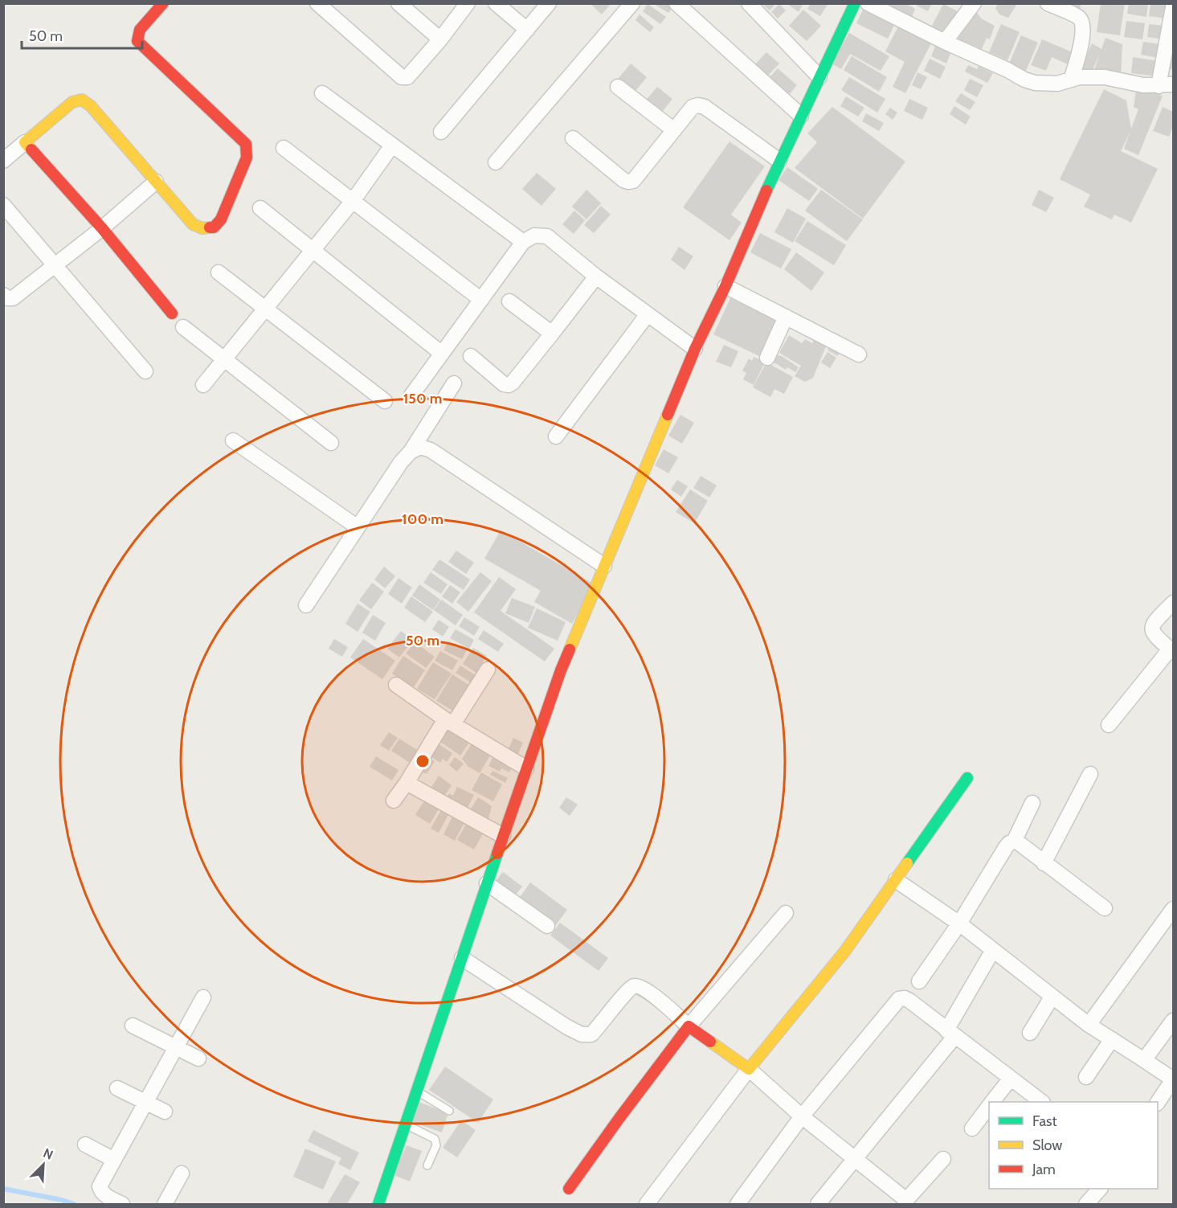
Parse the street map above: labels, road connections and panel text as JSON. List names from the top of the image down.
{
  "legend": ["Fast", "Slow", "Jam"],
  "scale_bar": "50 m",
  "north": "top right",
  "rings": ["150 m", "100 m", "50 m"]
}
